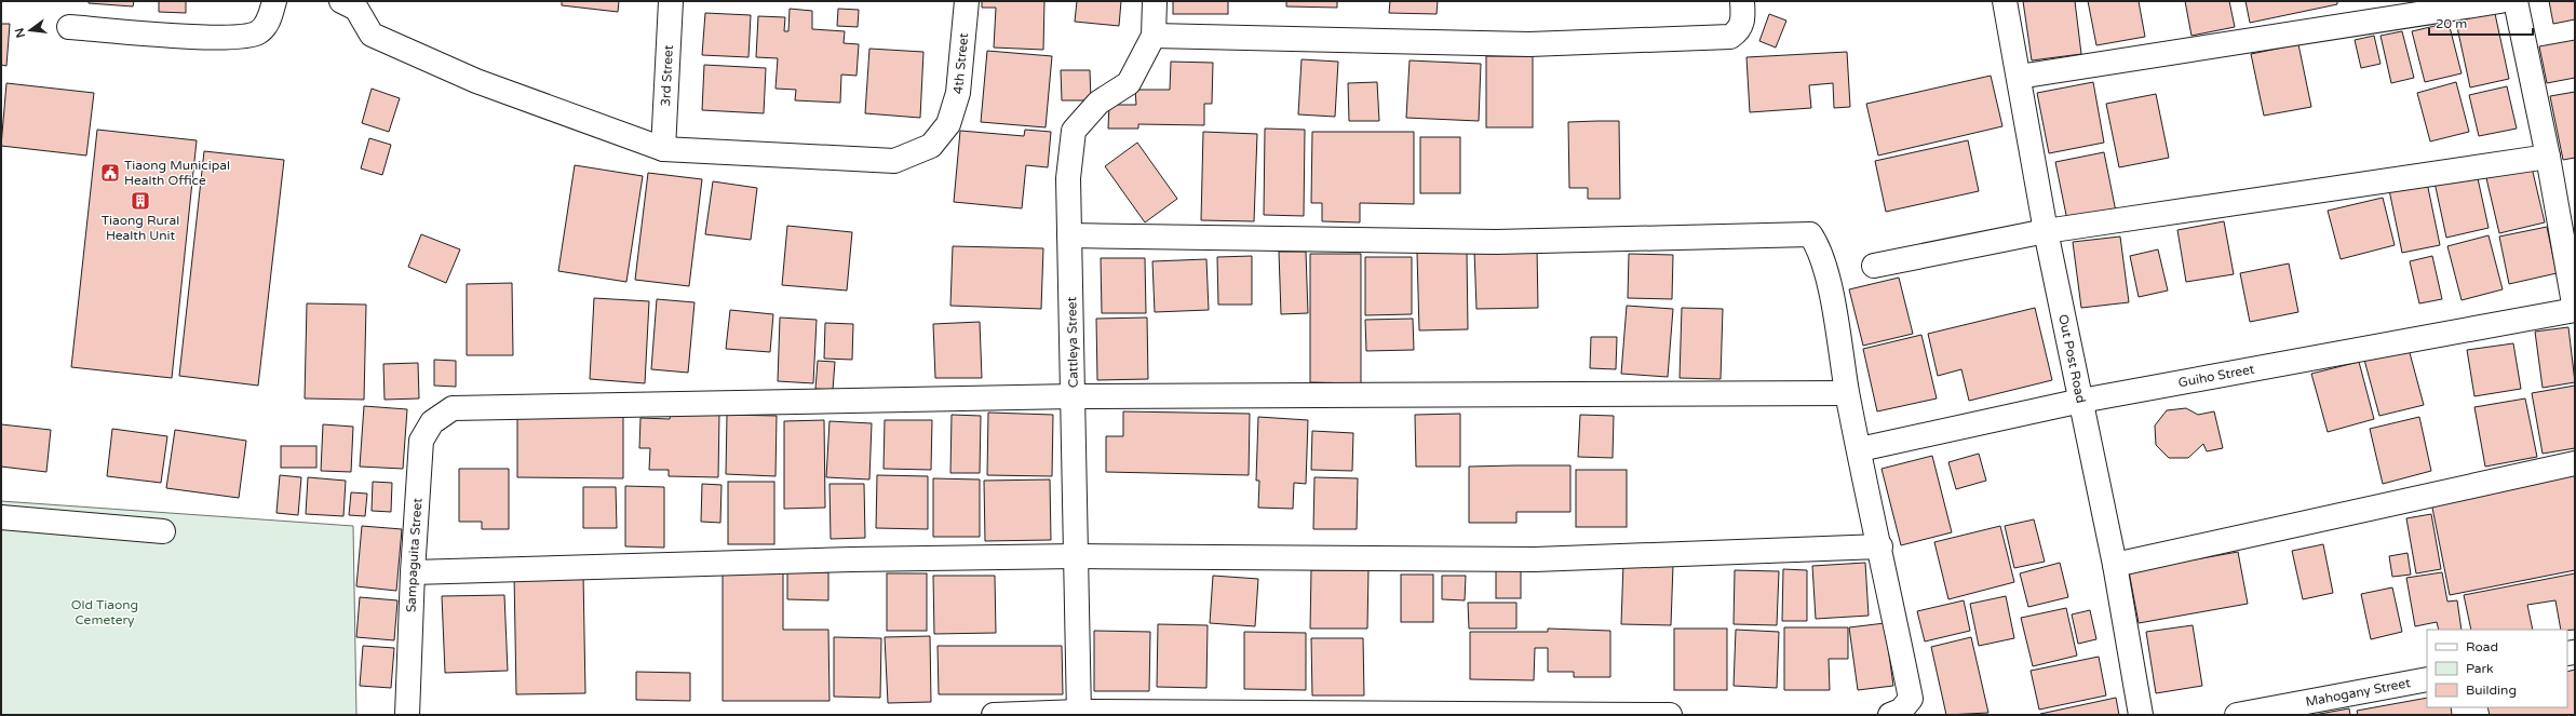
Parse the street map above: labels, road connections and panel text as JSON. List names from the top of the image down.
{
  "streets": {
    "street": [
      "4th Street",
      "3rd Street",
      "Cattleya Street",
      "Out Post Road",
      "Guiho Street",
      "Sampaguita Street",
      "Mahogany Street"
    ]
  },
  "crossings": [
    ["4th Street", "3rd Street"],
    ["Cattleya Street", "Sampaguita Street"],
    ["Out Post Road", "Guiho Street"]
  ],
  "parks": ["Old Tiaong Cemetery"],
  "places": {
    "public building": ["Tiaong Municipal Health Office"],
    "building": ["Tiaong Rural Health Unit"]
  },
  "legend": ["Road", "Park", "Building"],
  "scale_bar": "20 m",
  "north": "left"
}
